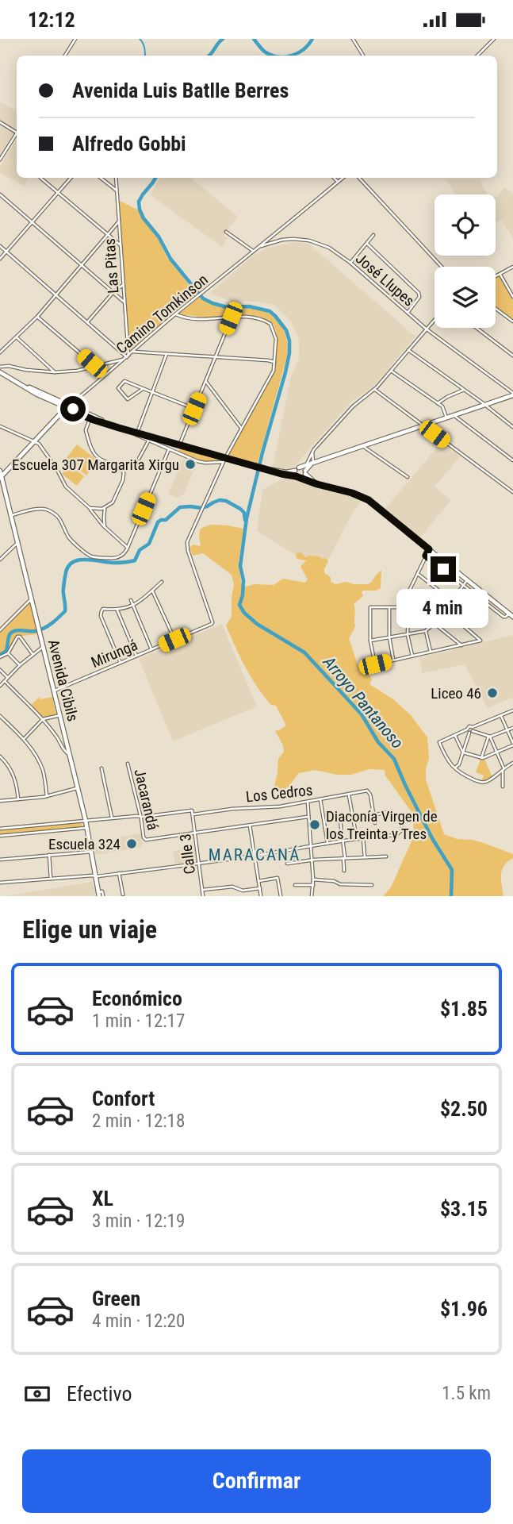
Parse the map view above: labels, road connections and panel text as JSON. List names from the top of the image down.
{
  "streets": {
    "street": [
      "Las Pitas",
      "José Llupes",
      "Camino Tomkinson",
      "Mirungá",
      "Avenida Cibils",
      "Los Cedros",
      "Jacarandá",
      "Calle 3"
    ]
  },
  "crossings": [
    ["Las Pitas", "Camino Tomkinson"],
    ["José Llupes", "Camino Tomkinson"],
    ["Camino Tomkinson", "Avenida Cibils"],
    ["Mirungá", "Avenida Cibils"],
    ["Los Cedros", "Calle 3"],
    ["Jacarandá", "Calle 3"]
  ],
  "districts": ["MARACANÁ"],
  "water": ["Arroyo Pantanoso"],
  "places": [
    "Escuela 307 Margarita Xirgu",
    "Liceo 46",
    "Diaconía Virgen de los Treinta y Tres",
    "Escuela 324"
  ],
  "page": {
    "status": "12:12",
    "banner": ["Avenida Luis Batlle Berres", "Alfredo Gobbi"],
    "bubble": "4 min",
    "heading": "Elige un viaje",
    "list": [
      {
        "name": "Económico",
        "note": "1 min · 12:17",
        "value": "$1.85"
      },
      {
        "name": "Confort",
        "note": "2 min · 12:18",
        "value": "$2.50"
      },
      {
        "name": "XL",
        "note": "3 min · 12:19",
        "value": "$3.15"
      },
      {
        "name": "Green",
        "note": "4 min · 12:20",
        "value": "$1.96"
      }
    ],
    "pay": ["Efectivo", "1.5 km"],
    "buttons": "Confirmar"
  }
}
